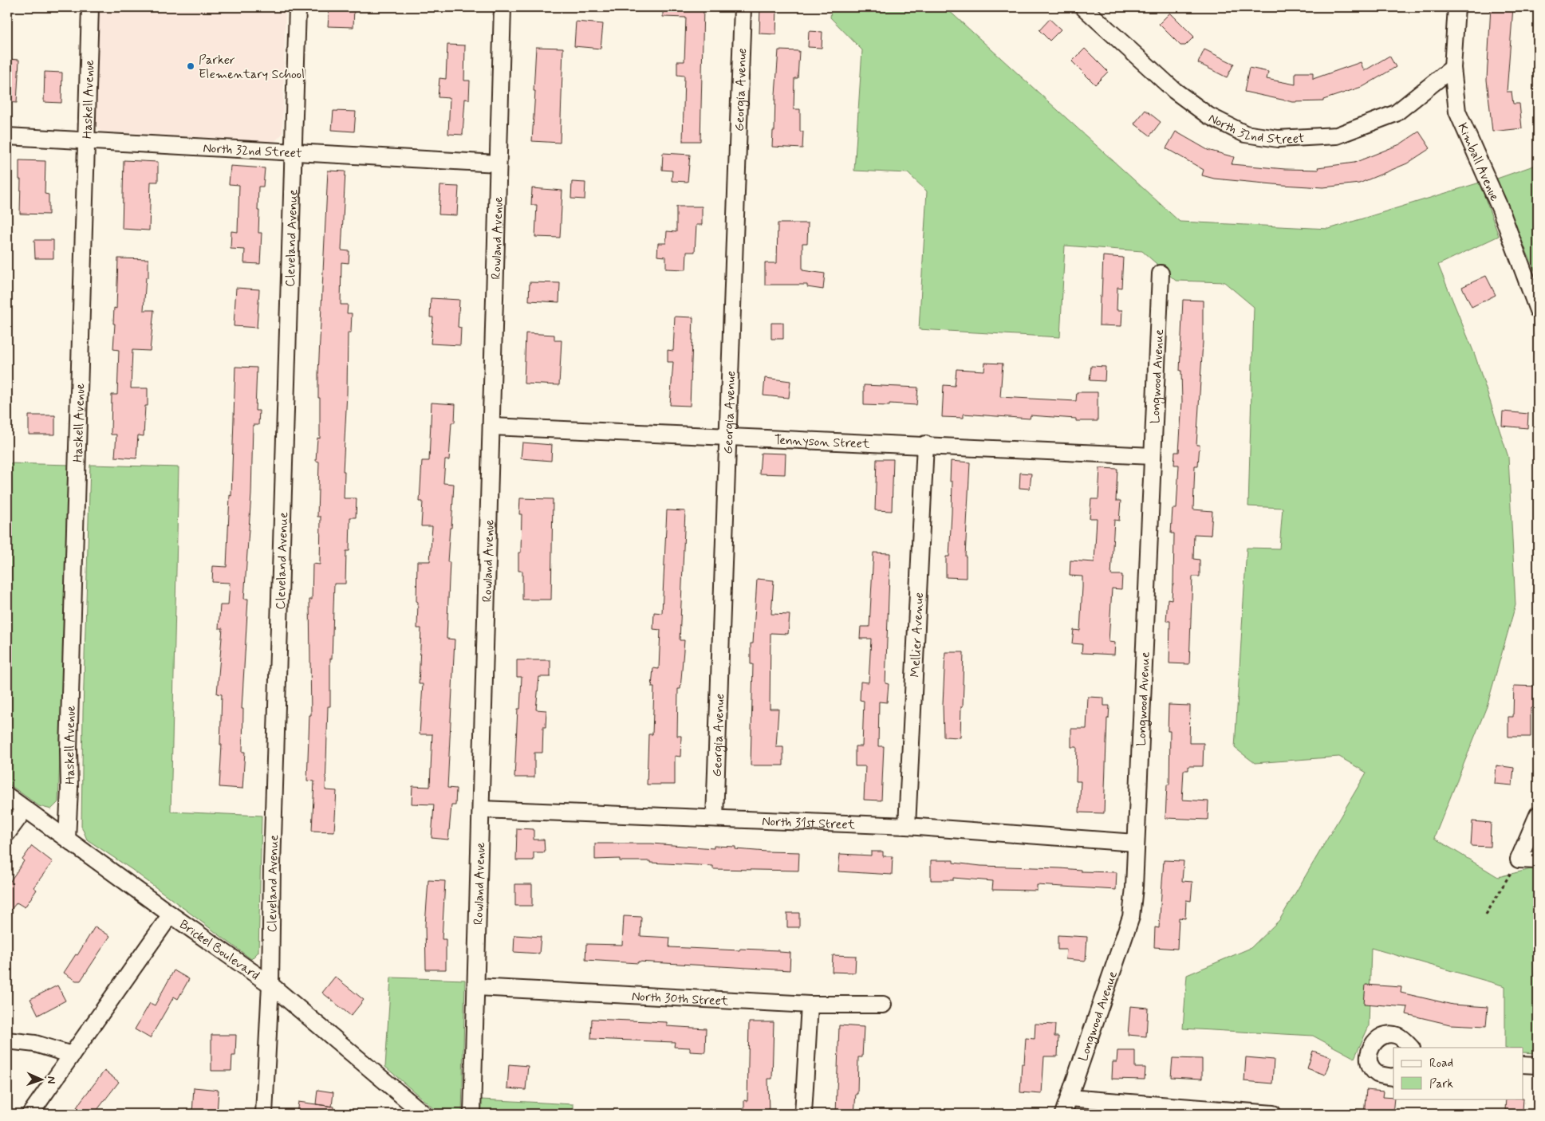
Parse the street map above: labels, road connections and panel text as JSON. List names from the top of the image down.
{
  "streets": {
    "street": [
      "Georgia Avenue",
      "Haskell Avenue",
      "North 32nd Street",
      "Kimball Avenue",
      "Cleveland Avenue",
      "Rowland Avenue",
      "Longwood Avenue",
      "Tennyson Street",
      "Mellier Avenue",
      "North 31st Street",
      "Brickel Boulevard",
      "North 30th Street"
    ]
  },
  "crossings": [
    ["Georgia Avenue", "Tennyson Street"],
    ["Georgia Avenue", "North 31st Street"],
    ["Haskell Avenue", "North 32nd Street"],
    ["Haskell Avenue", "Brickel Boulevard"],
    ["North 32nd Street", "Kimball Avenue"],
    ["North 32nd Street", "Cleveland Avenue"],
    ["North 32nd Street", "Rowland Avenue"],
    ["Cleveland Avenue", "Brickel Boulevard"],
    ["Rowland Avenue", "Tennyson Street"],
    ["Rowland Avenue", "North 31st Street"],
    ["Rowland Avenue", "North 30th Street"],
    ["Longwood Avenue", "Tennyson Street"],
    ["Longwood Avenue", "North 31st Street"],
    ["Tennyson Street", "Mellier Avenue"],
    ["Mellier Avenue", "North 31st Street"]
  ],
  "places": ["Parker Elementary School"],
  "legend": ["Road", "Park"],
  "north": "right"
}
